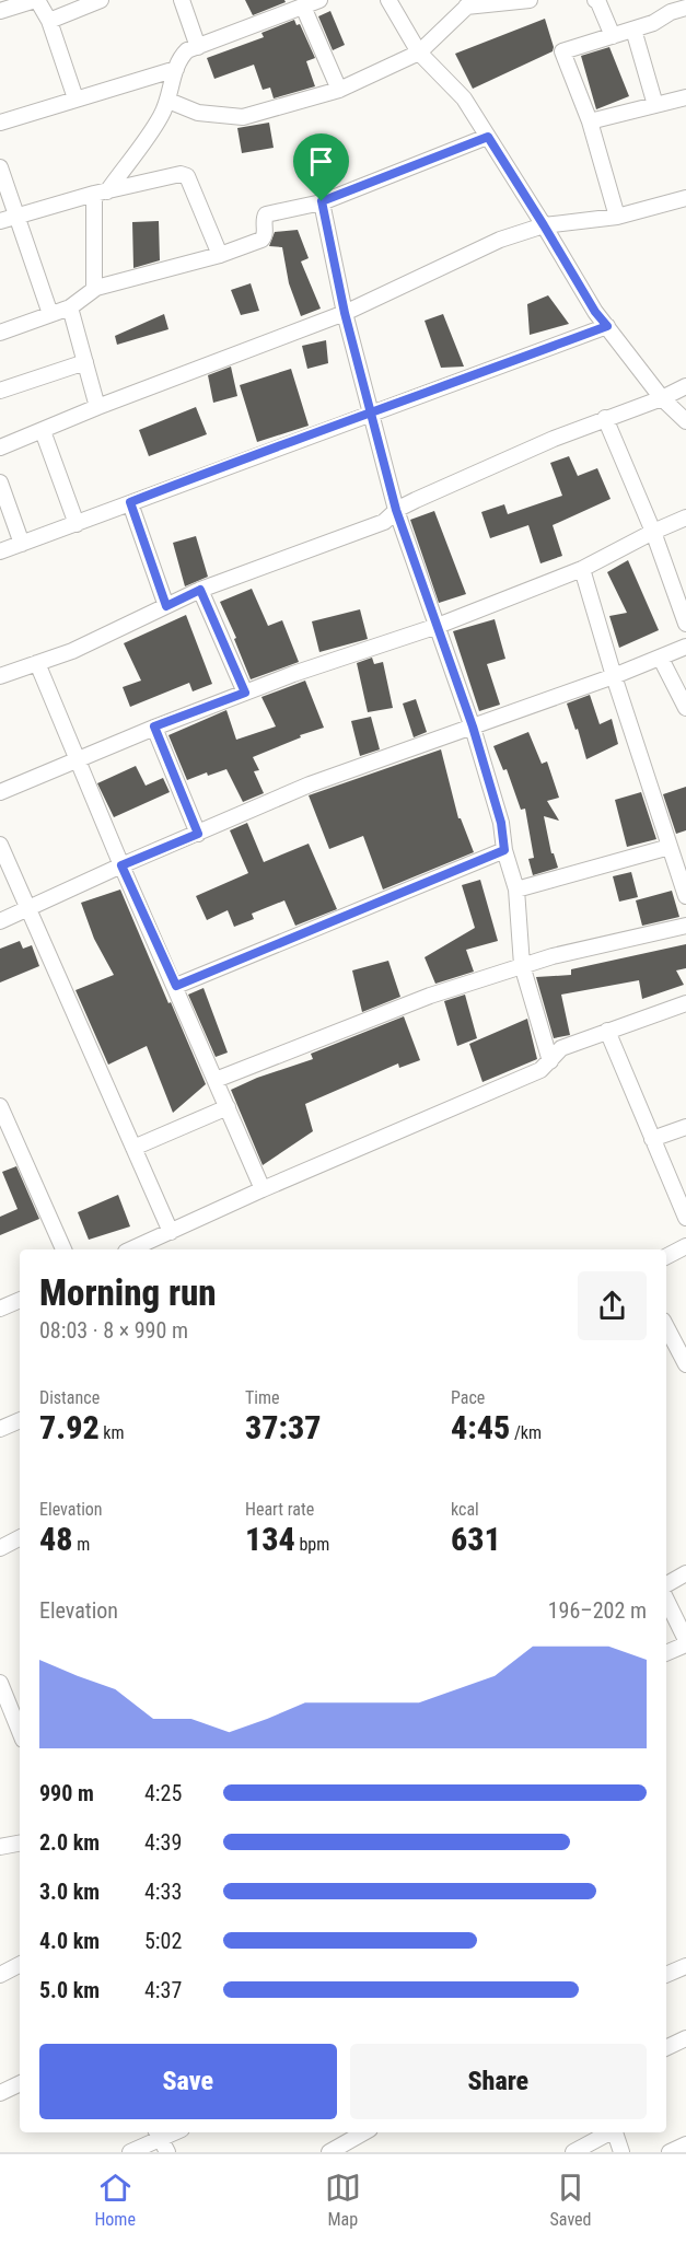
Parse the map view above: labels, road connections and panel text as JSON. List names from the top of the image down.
{
  "page": {
    "heading": ["Morning run", "08:03 · 8 × 990 m"],
    "stats": [
      ["Distance", "7.92 km"],
      ["Time", "37:37"],
      ["Pace", "4:45 /km"],
      ["Elevation", "48 m"],
      ["Heart rate", "134 bpm"],
      ["kcal", "631"]
    ],
    "chart": ["Elevation", "196–202 m"],
    "list": [
      {
        "name": "990 m",
        "note": "4:25"
      },
      {
        "name": "2.0 km",
        "note": "4:39"
      },
      {
        "name": "3.0 km",
        "note": "4:33"
      },
      {
        "name": "4.0 km",
        "note": "5:02"
      },
      {
        "name": "5.0 km",
        "note": "4:37"
      }
    ],
    "buttons": ["Save", "Share"],
    "tabs": ["Home", "Map", "Saved"]
  }
}
